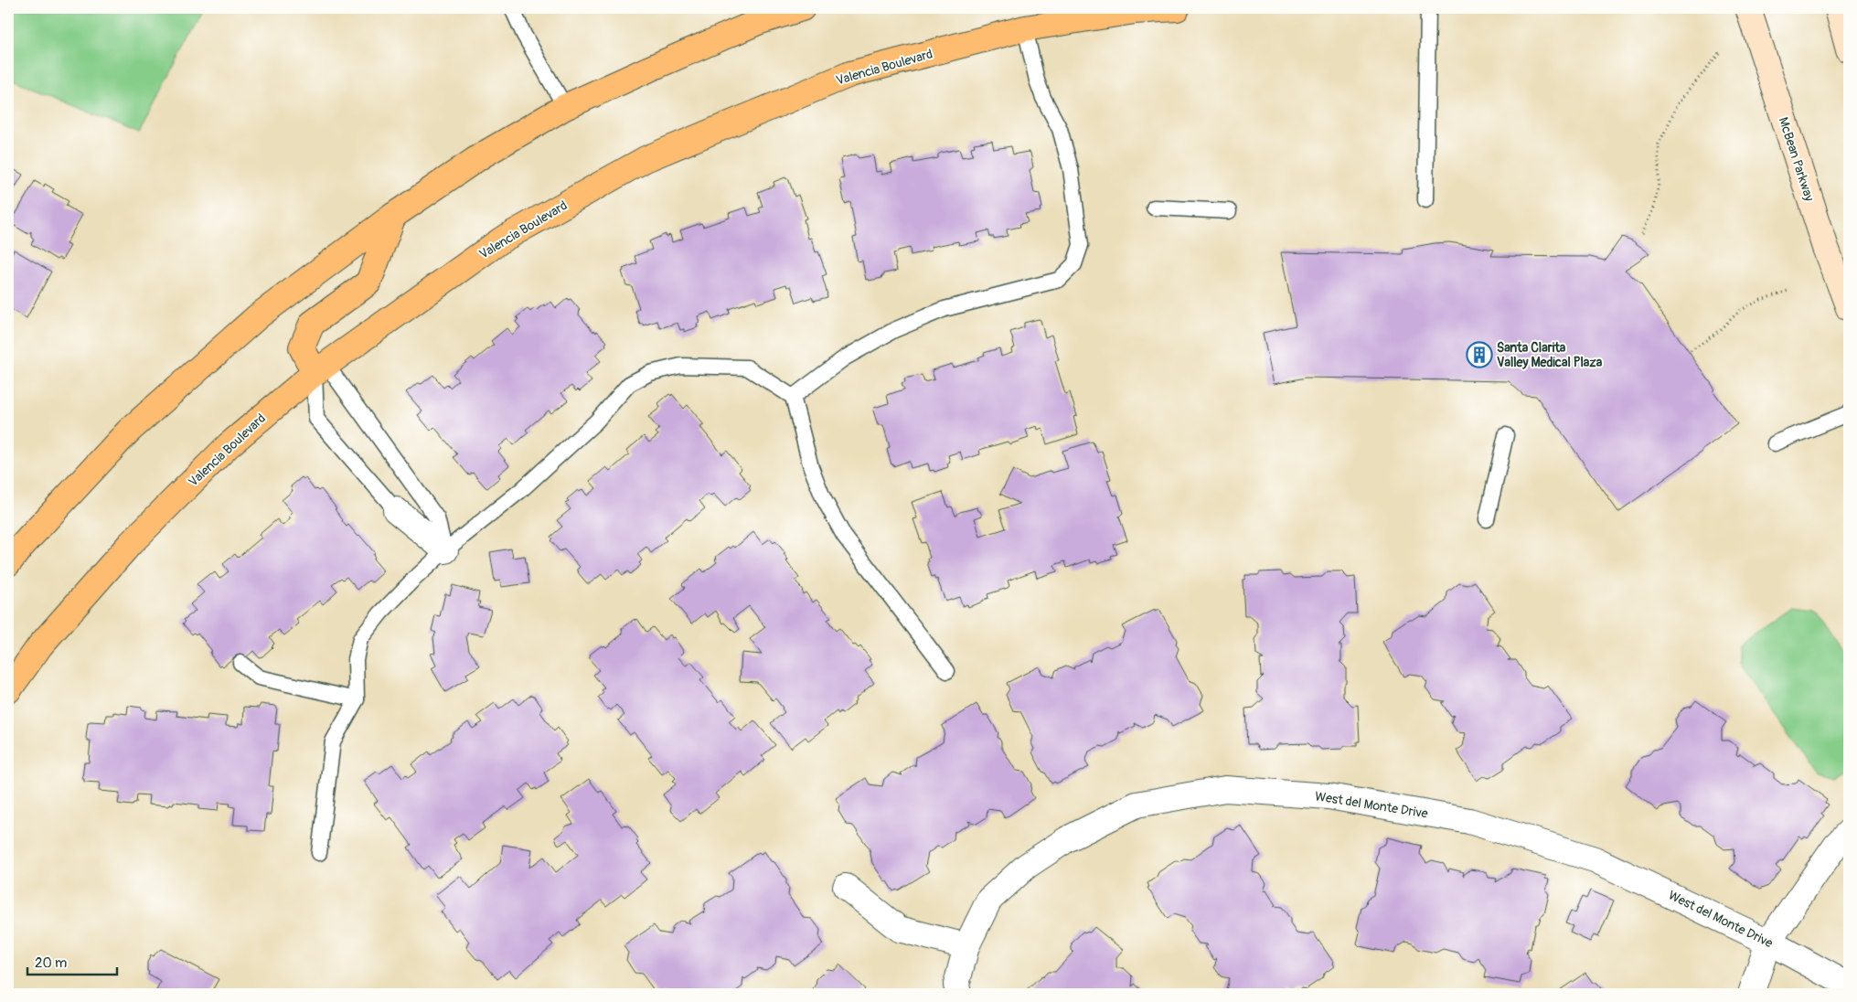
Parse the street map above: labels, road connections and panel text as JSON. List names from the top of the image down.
{
  "streets": {
    "main road": ["Valencia Boulevard", "McBean Parkway"],
    "street": ["West del Monte Drive"]
  },
  "places": {
    "building": ["Santa Clarita Valley Medical Plaza"]
  },
  "scale_bar": "20 m"
}
